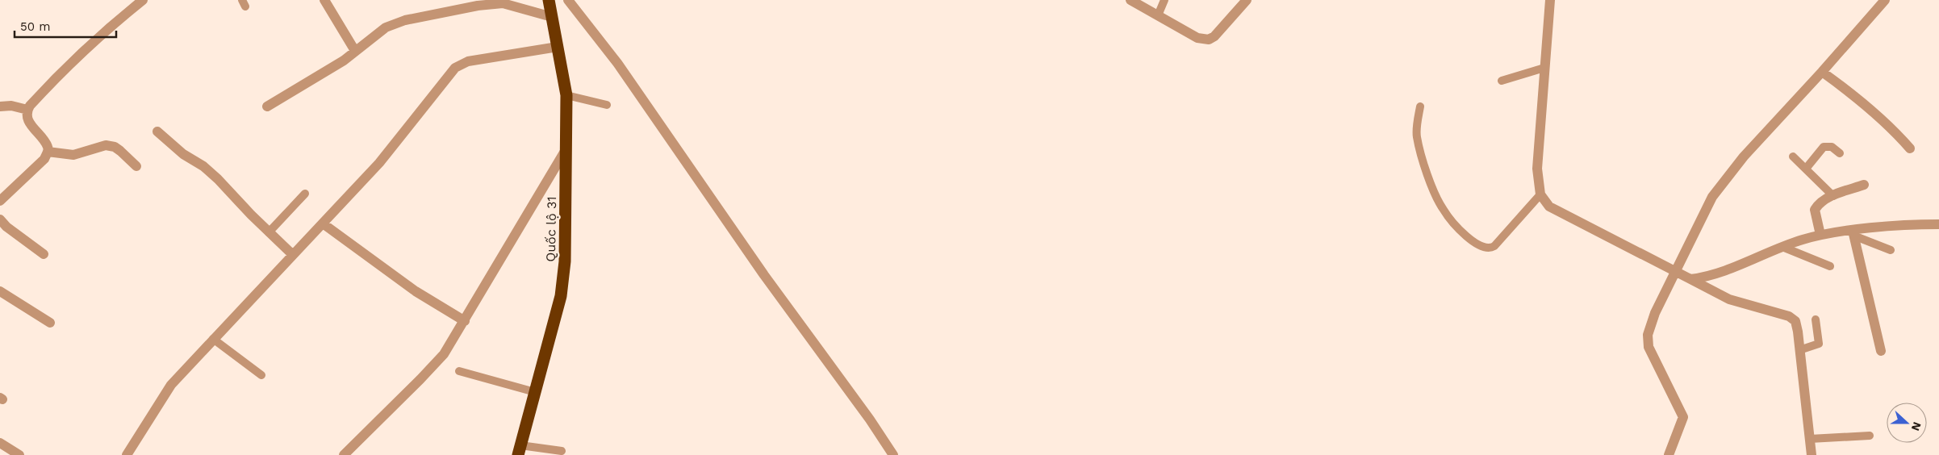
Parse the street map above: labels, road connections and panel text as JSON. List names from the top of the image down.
{
  "streets": {
    "highway": ["Quốc lộ 31"]
  },
  "scale_bar": "50 m",
  "north": "right"
}
